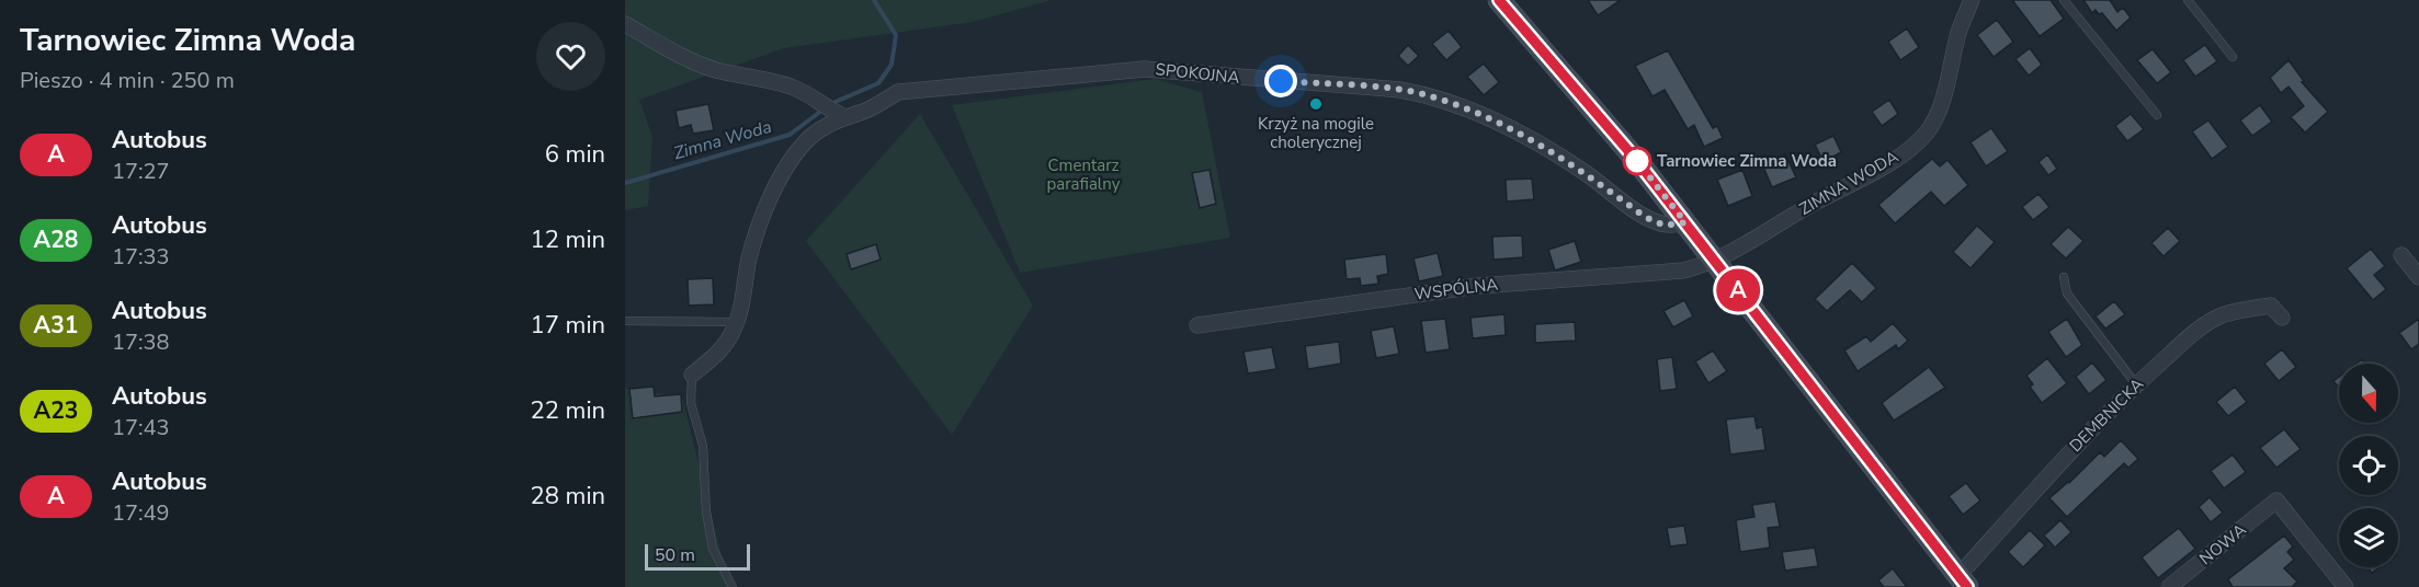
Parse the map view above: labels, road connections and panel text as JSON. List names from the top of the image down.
{
  "streets": {
    "street": [
      "SPOKOJNA",
      "ZIMNA WODA",
      "WSPÓLNA",
      "DEMBNICKA",
      "NOWA"
    ]
  },
  "crossings": [
    ["ZIMNA WODA", "WSPÓLNA"]
  ],
  "water": ["Zimna Woda"],
  "parks": ["Cmentarz parafialny"],
  "places": ["Krzyż na mogile cholerycznej", "Tarnowiec Zimna Woda"],
  "lines": ["bus line A"],
  "scale_bar": "50 m",
  "north": "bottom",
  "page": {
    "heading": ["Tarnowiec Zimna Woda", "Pieszo · 4 min · 250 m"],
    "on_map": "A",
    "list": [
      {
        "mark": "A",
        "name": "Autobus",
        "note": "17:27",
        "value": "6 min"
      },
      {
        "mark": "A28",
        "name": "Autobus",
        "note": "17:33",
        "value": "12 min"
      },
      {
        "mark": "A31",
        "name": "Autobus",
        "note": "17:38",
        "value": "17 min"
      },
      {
        "mark": "A23",
        "name": "Autobus",
        "note": "17:43",
        "value": "22 min"
      },
      {
        "mark": "A",
        "name": "Autobus",
        "note": "17:49",
        "value": "28 min"
      }
    ],
    "scale": "50 m"
  }
}
